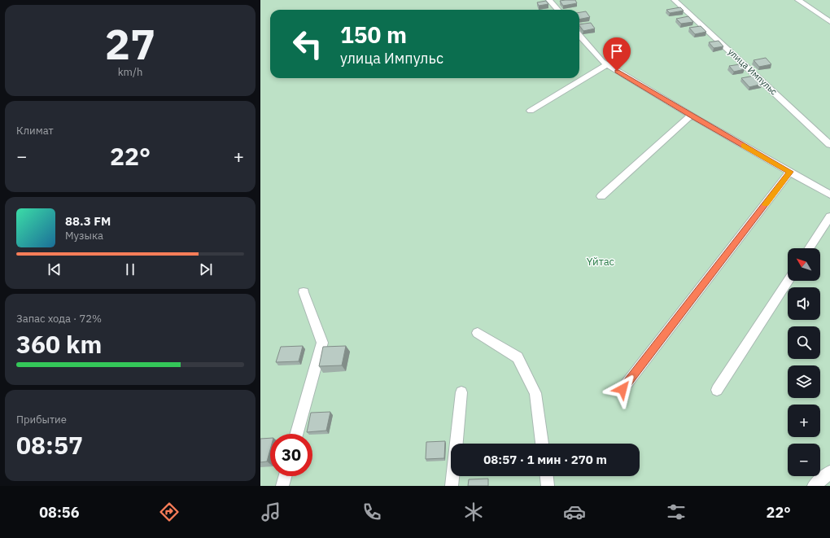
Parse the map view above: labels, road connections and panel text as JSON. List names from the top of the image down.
{
  "streets": {
    "street": ["улица Импульс"]
  },
  "parks": ["Үйтас"],
  "north": "top left",
  "page": {
    "tile": [
      ["27", "km/h"],
      "Климат",
      ["Запас хода · 72%", "360 km"],
      ["Прибытие", "08:57"]
    ],
    "turn": ["150 m", "улица Импульс"],
    "heat": ["−", "22°", "+"],
    "song": ["88.3 FM", "Музыка"],
    "map_buttons": ["+", "−"],
    "limit": "30",
    "trip": "08:57 · 1 мин · 270 m",
    "tabs": ["08:56", "22°"]
  }
}
